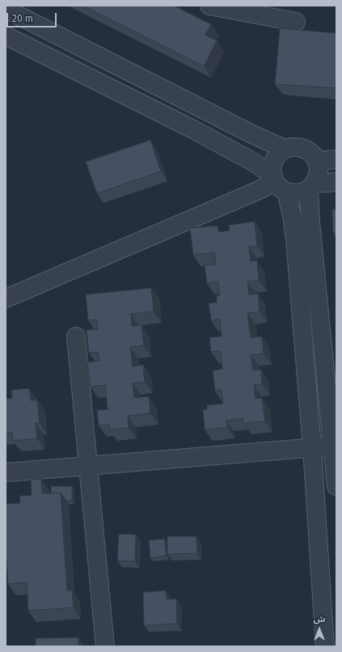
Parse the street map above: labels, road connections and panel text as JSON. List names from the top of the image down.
{
  "scale_bar": "20 m",
  "north": "top"
}
